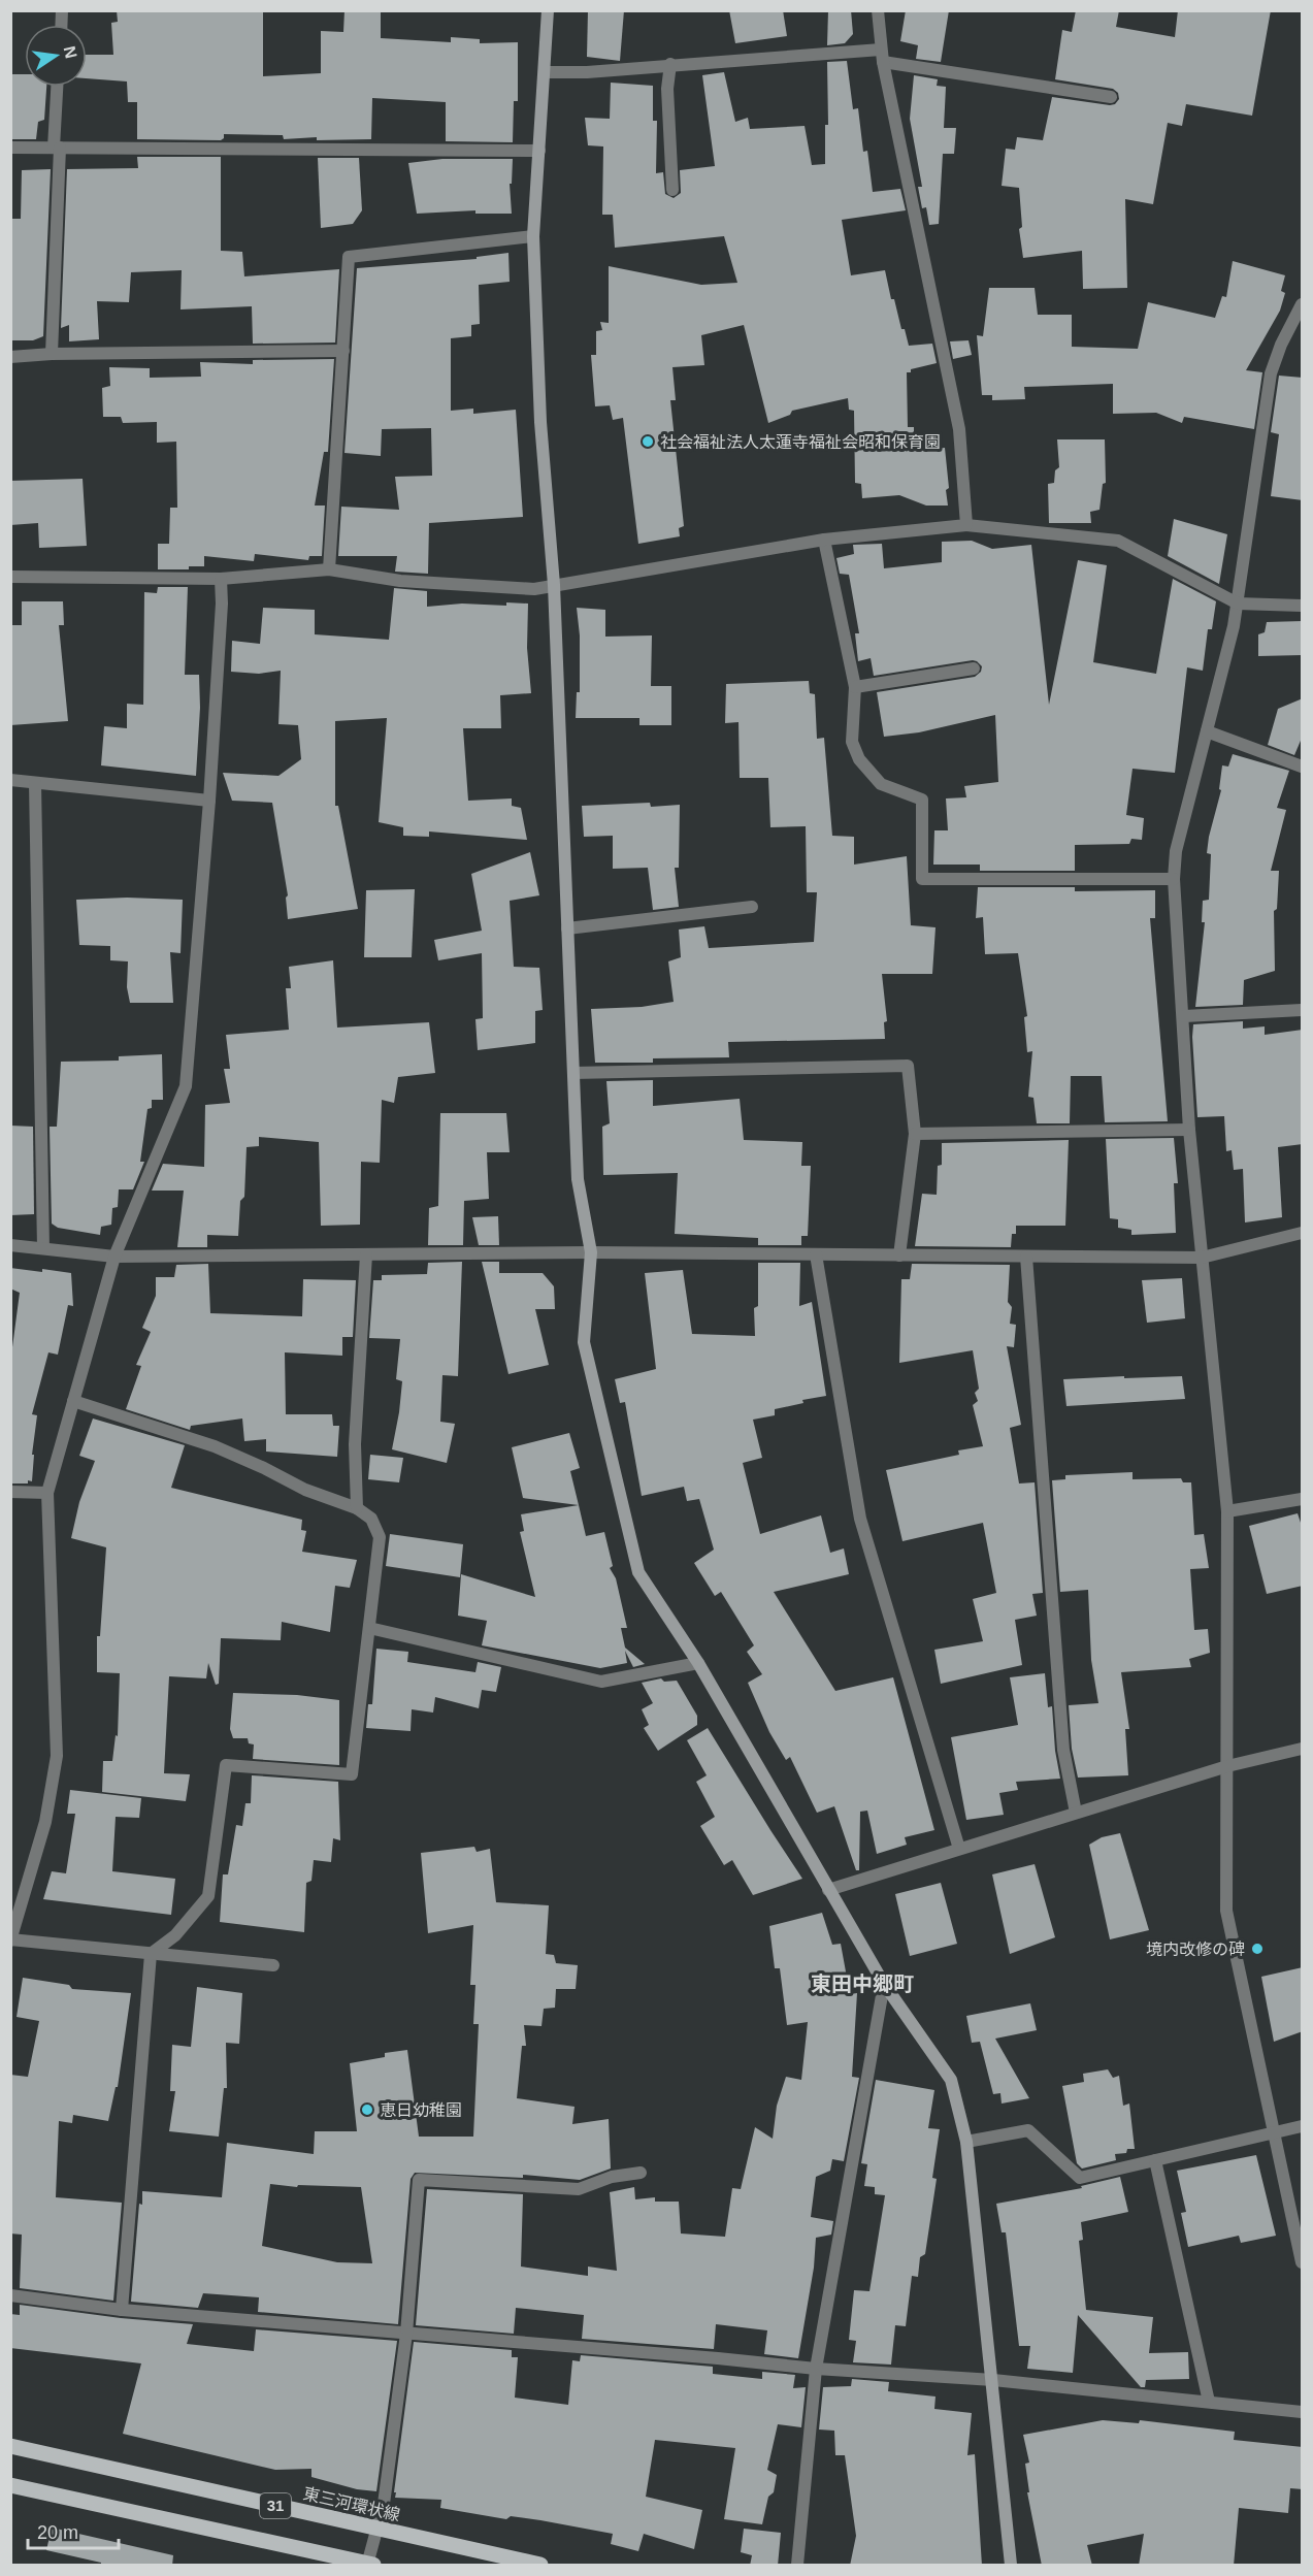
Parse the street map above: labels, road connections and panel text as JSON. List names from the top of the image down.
{
  "streets": {
    "main road": ["東三河環状線", "31"]
  },
  "districts": ["東田中郷町"],
  "places": ["社会福祉法人太蓮寺福祉会昭和保育園", "境内改修の碑", "恵日幼稚園"],
  "scale_bar": "20 m",
  "north": "right"
}
